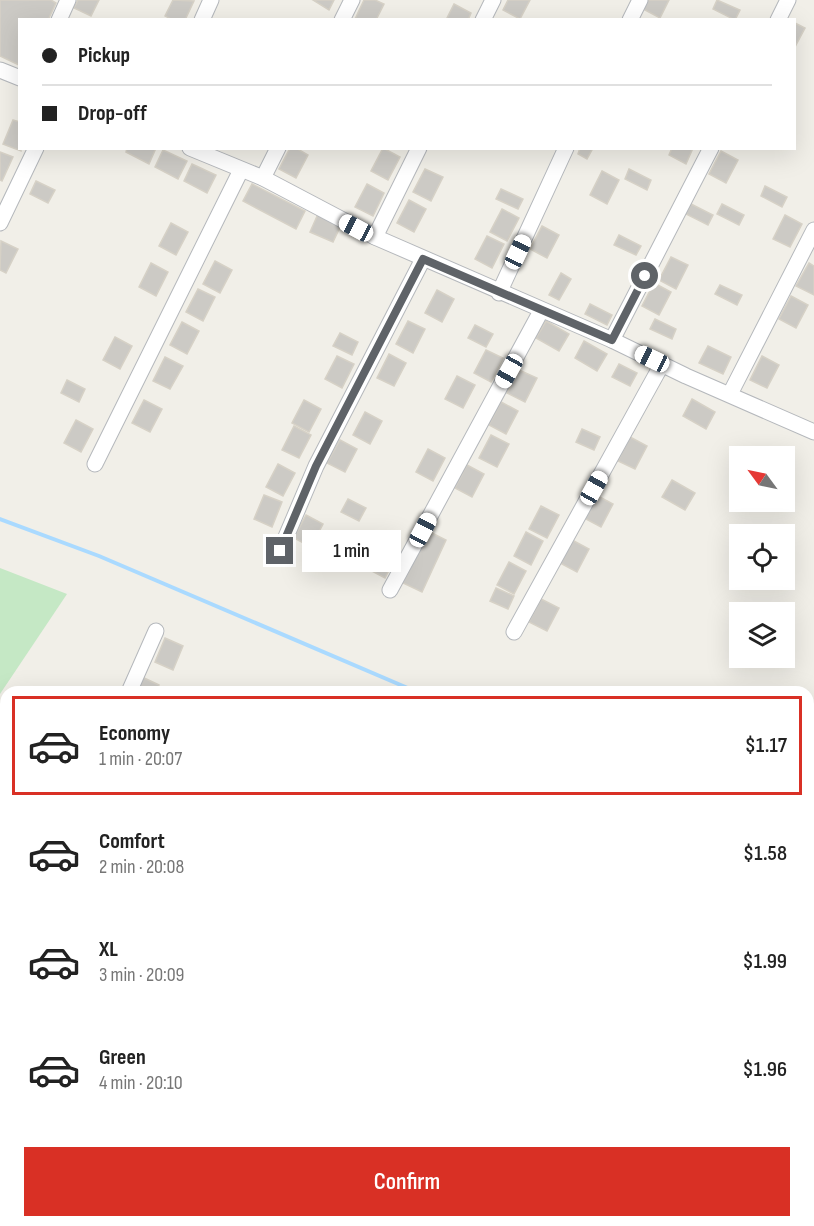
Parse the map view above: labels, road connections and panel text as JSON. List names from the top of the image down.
{
  "north": "top left",
  "page": {
    "banner": ["Pickup", "Drop-off"],
    "bubble": "1 min",
    "list": [
      {
        "name": "Economy",
        "note": "1 min · 20:07",
        "value": "$1.17"
      },
      {
        "name": "Comfort",
        "note": "2 min · 20:08",
        "value": "$1.58"
      },
      {
        "name": "XL",
        "note": "3 min · 20:09",
        "value": "$1.99"
      },
      {
        "name": "Green",
        "note": "4 min · 20:10",
        "value": "$1.96"
      }
    ],
    "buttons": "Confirm"
  }
}
